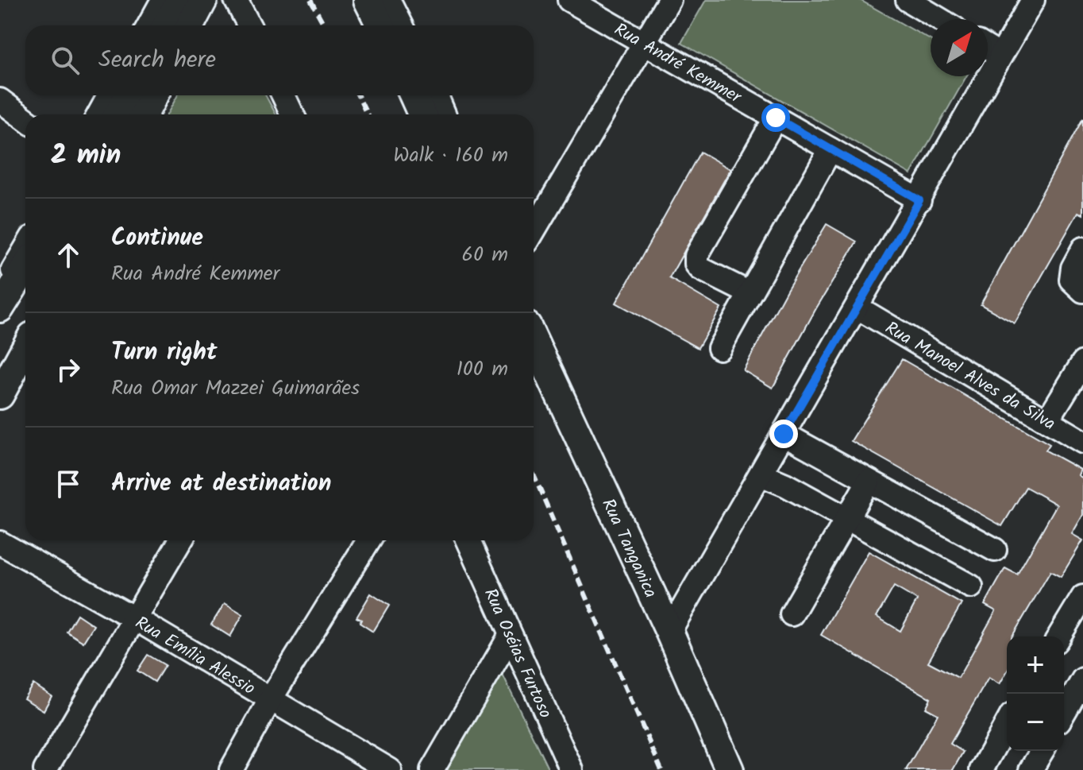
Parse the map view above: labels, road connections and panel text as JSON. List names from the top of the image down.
{
  "streets": {
    "street": [
      "Rua André Kemmer",
      "Rua Manoel Alves da Silva",
      "Rua Tanganica",
      "Rua Oséias Furtoso",
      "Rua Emília Alessio"
    ]
  },
  "north": "top right",
  "page": {
    "search": "Search here",
    "heading": ["2 min", "Walk · 160 m"],
    "list": [
      ["Continue", "Rua André Kemmer", "60 m"],
      ["Turn right", "Rua Omar Mazzei Guimarães", "100 m"],
      "Arrive at destination"
    ],
    "map_buttons": ["+", "−"]
  }
}
